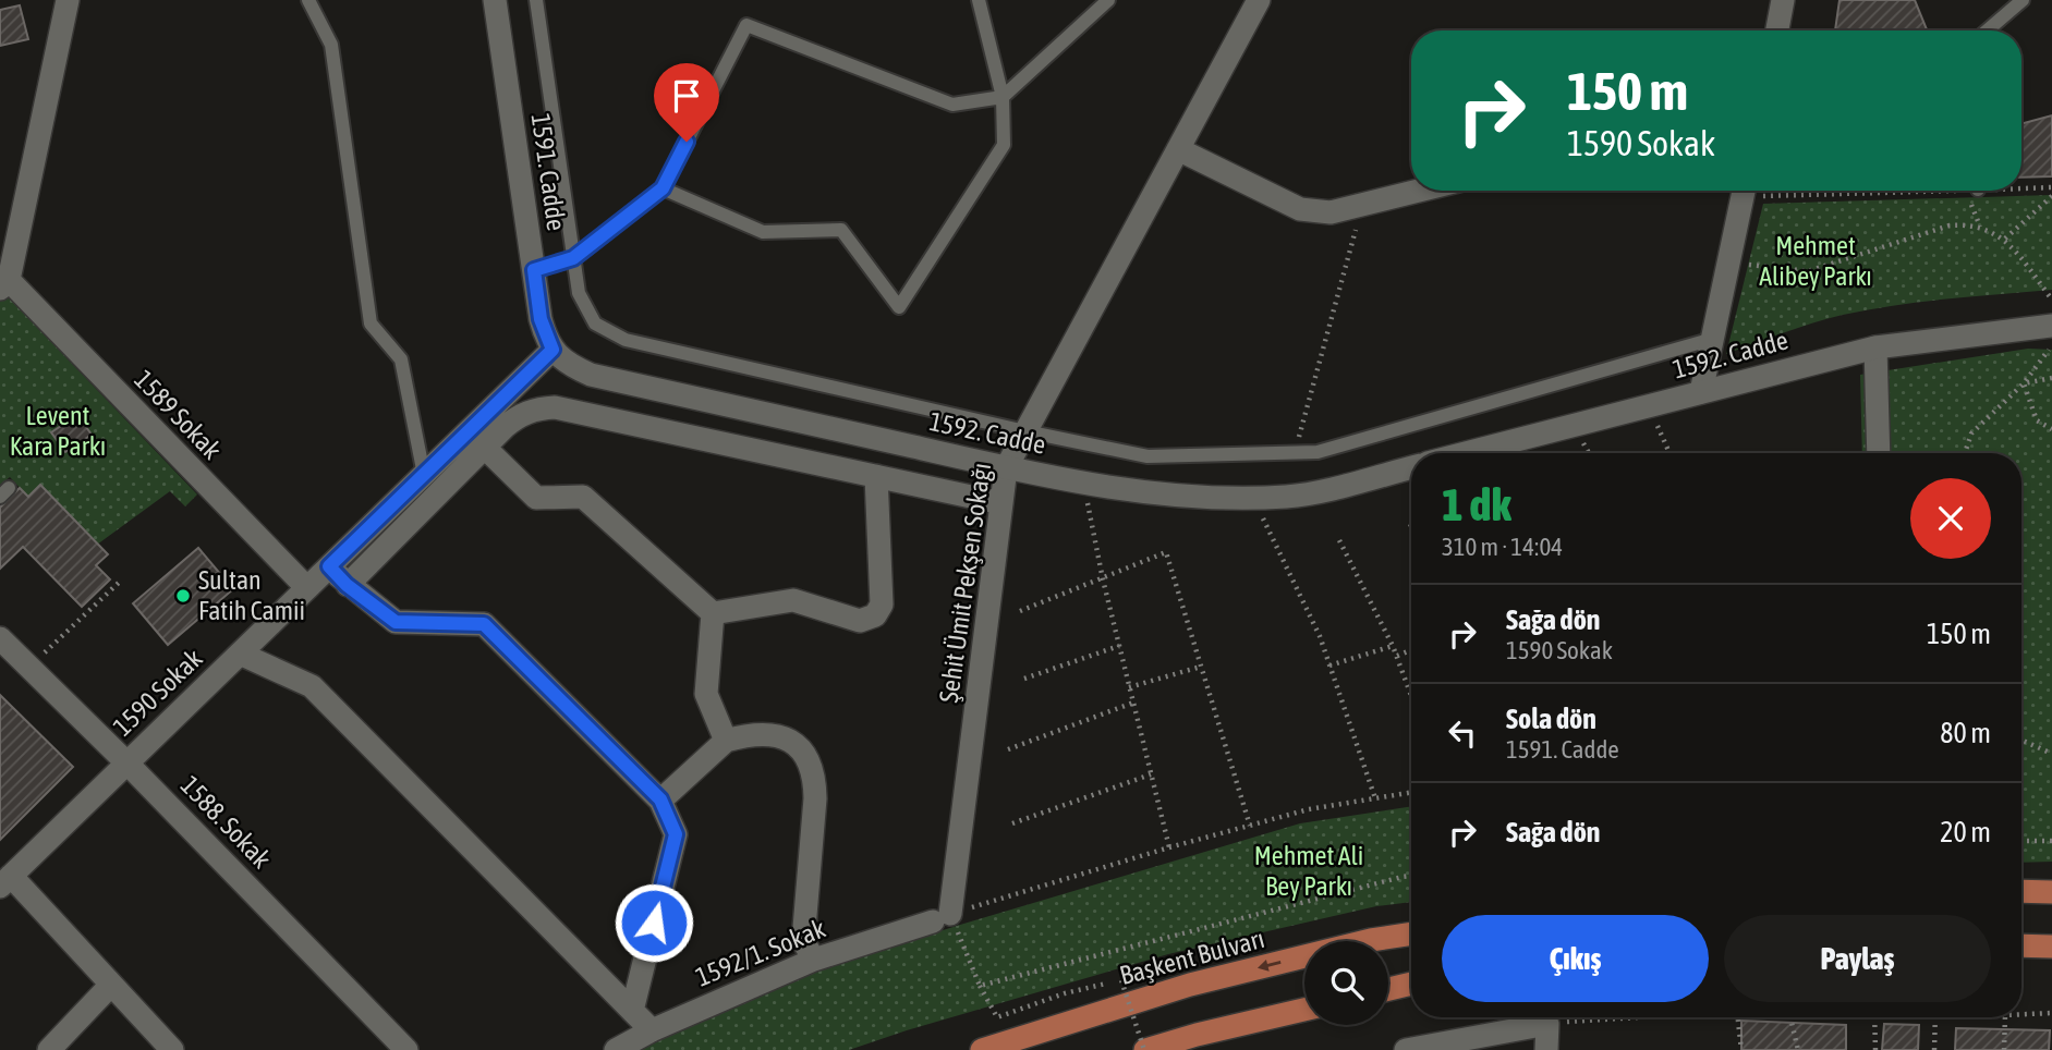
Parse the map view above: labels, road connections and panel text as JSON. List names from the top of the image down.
{
  "streets": {
    "main road": ["Başkent Bulvarı"],
    "street": [
      "1591. Cadde",
      "1592. Cadde",
      "1589 Sokak",
      "Şehit Ümit Pekşen Sokağı",
      "1590 Sokak",
      "1588. Sokak",
      "1592/1. Sokak"
    ]
  },
  "crossings": [
    ["1591. Cadde", "1592. Cadde"],
    ["1591. Cadde", "1590 Sokak"],
    ["1592. Cadde", "Şehit Ümit Pekşen Sokağı"],
    ["1592. Cadde", "1590 Sokak"],
    ["1589 Sokak", "1590 Sokak"],
    ["Şehit Ümit Pekşen Sokağı", "1592/1. Sokak"],
    ["1590 Sokak", "1588. Sokak"]
  ],
  "parks": ["Mehmet Alibey Parkı", "Levent Kara Parkı", "Mehmet Ali Bey Parkı"],
  "places": ["Sultan Fatih Camii"],
  "page": {
    "turn": ["150 m", "1590 Sokak"],
    "heading": ["1 dk", "310 m · 14:04"],
    "list": [
      {
        "name": "Sağa dön",
        "note": "1590 Sokak",
        "value": "150 m"
      },
      {
        "name": "Sola dön",
        "note": "1591. Cadde",
        "value": "80 m"
      },
      {
        "name": "Sağa dön",
        "value": "20 m"
      }
    ],
    "buttons": ["Çıkış", "Paylaş"]
  }
}
